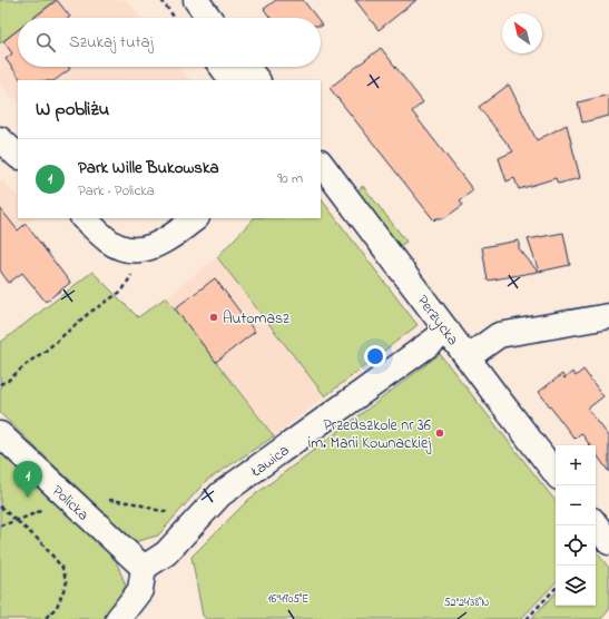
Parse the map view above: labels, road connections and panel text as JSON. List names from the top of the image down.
{
  "streets": {
    "street": ["Perzycka", "Ławica", "Policka"]
  },
  "crossings": [
    ["Perzycka", "Ławica"],
    ["Ławica", "Policka"]
  ],
  "places": ["Automasz", "Przedszkole nr 36 im. Marii Kownackiej"],
  "north": "top left",
  "page": {
    "search": "Szukaj tutaj",
    "heading": "W pobliżu",
    "list": [
      {
        "mark": "1",
        "name": "Park Wille Bukowska",
        "note": "Park · Policka",
        "value": "90 m"
      }
    ],
    "map_buttons": ["+", "−"],
    "pins": "1"
  },
  "coordinates": ["16°49'05\"E", "52°24'38\"N"]
}
